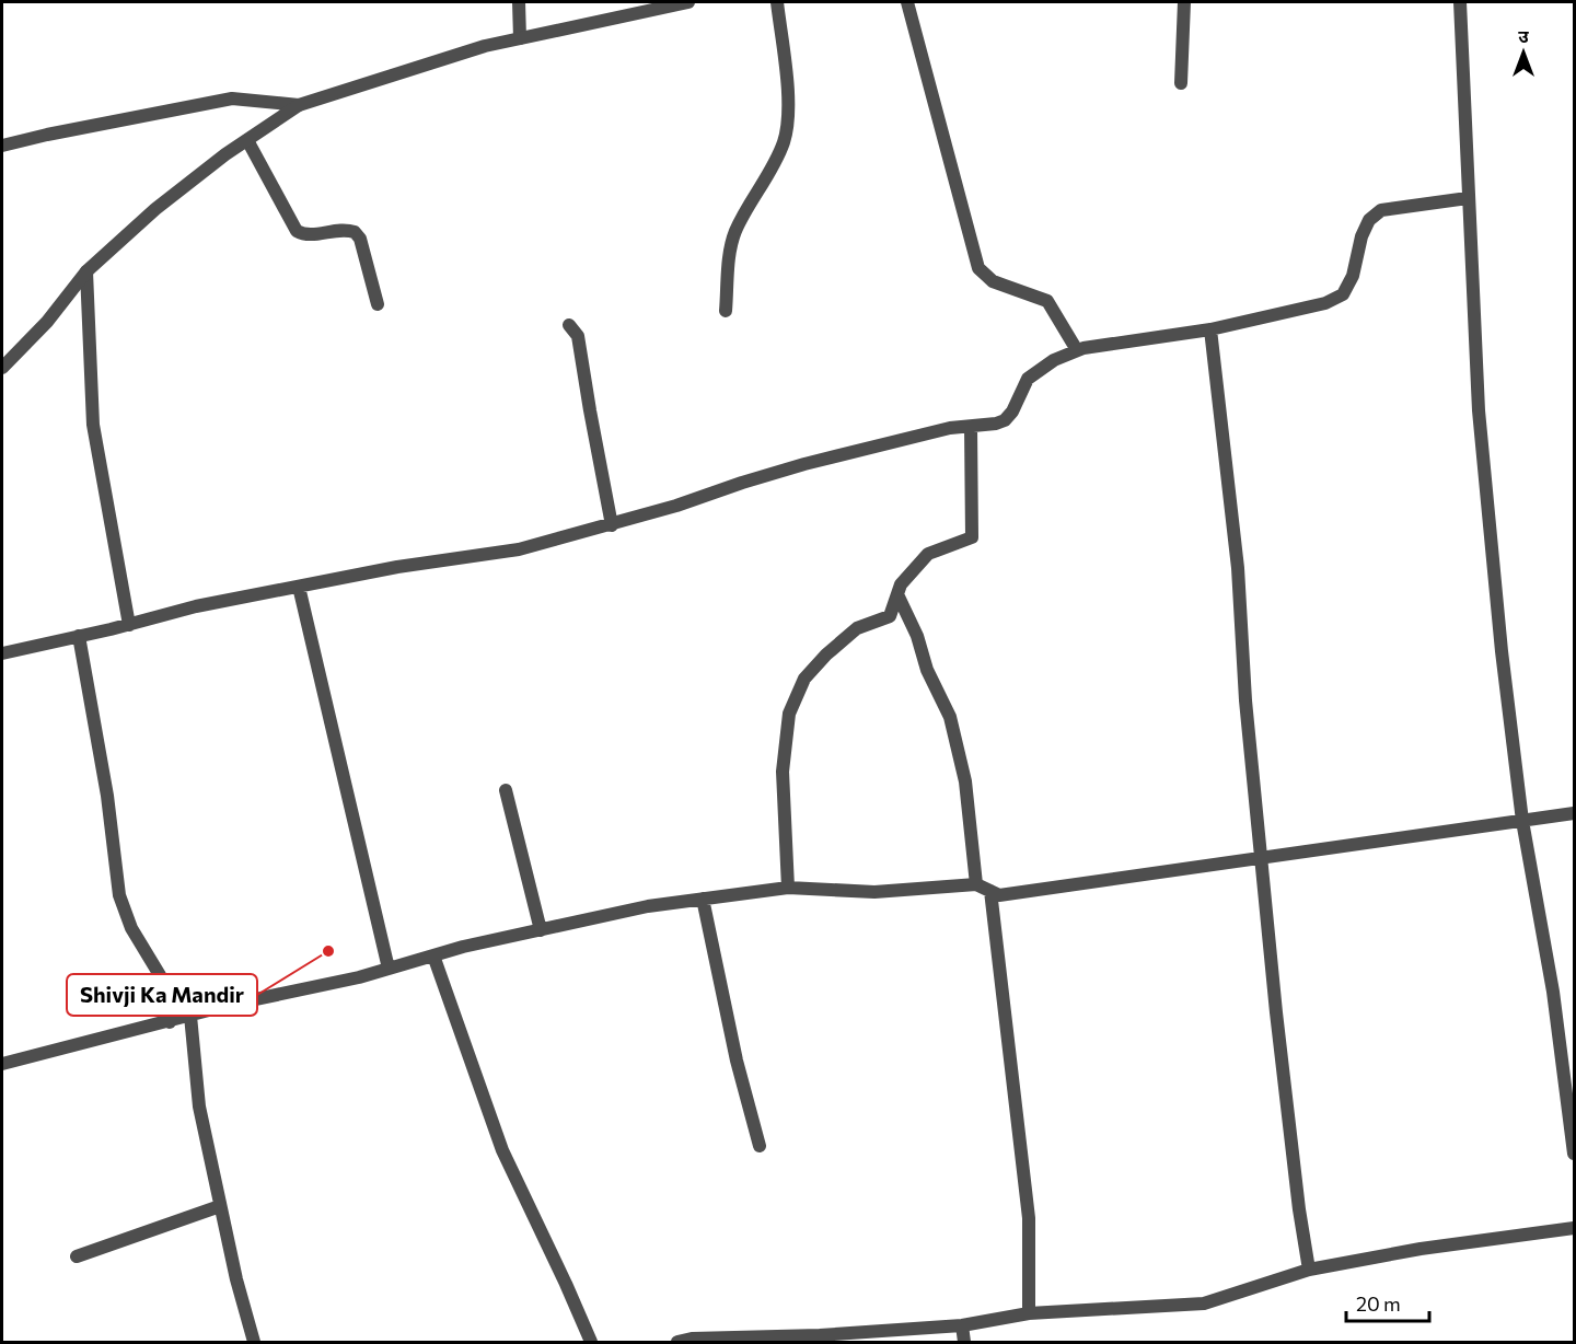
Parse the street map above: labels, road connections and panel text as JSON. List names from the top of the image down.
{
  "places": ["Shivji Ka Mandir"],
  "scale_bar": "20 m",
  "north": "top"
}
